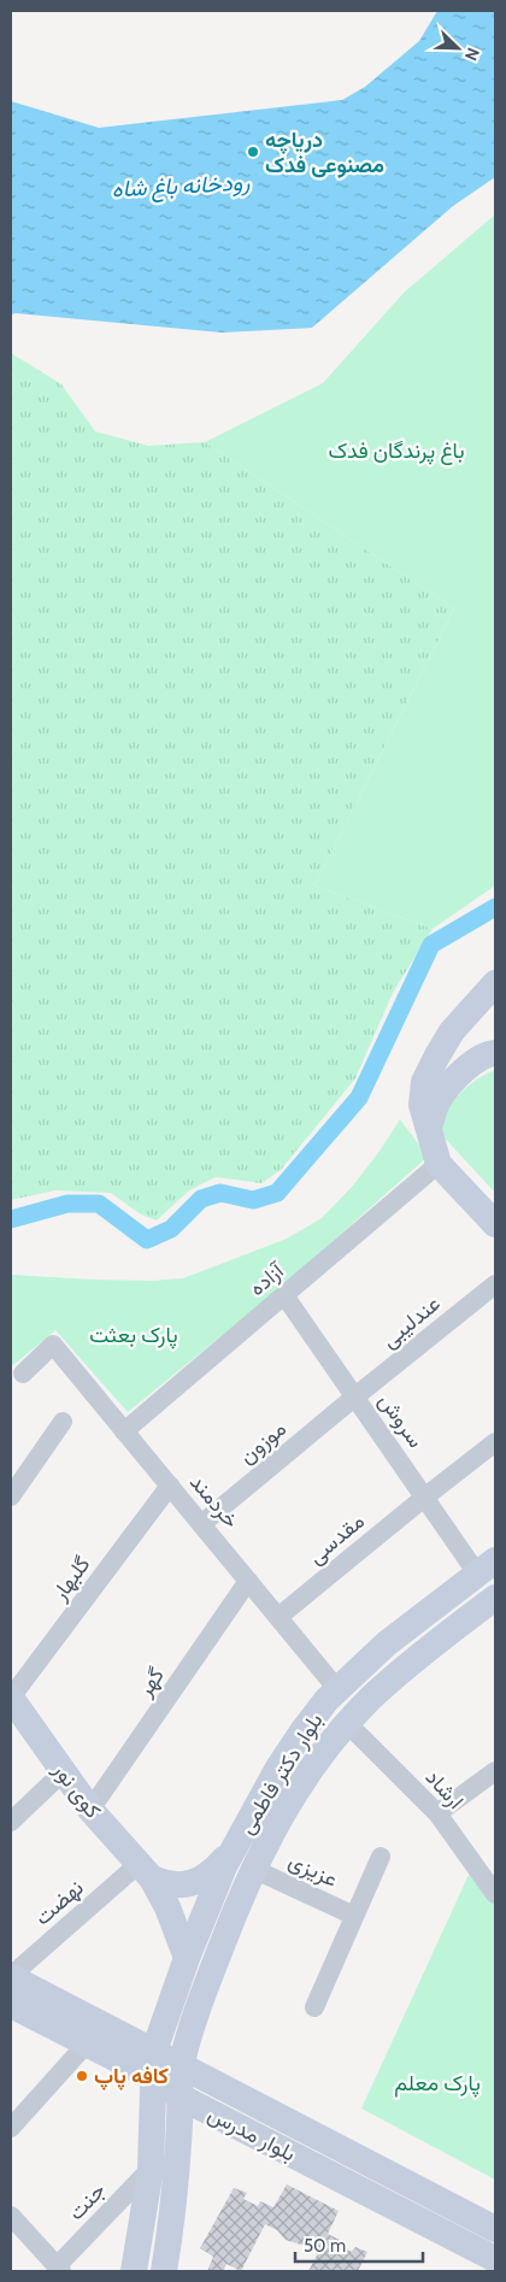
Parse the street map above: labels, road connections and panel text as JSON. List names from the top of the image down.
{
  "streets": {
    "main road": ["بلوار دکتر فاطمی", "کوی نور", "بلوار مدرس"],
    "street": [
      "آزاده",
      "عندلیبی",
      "سروش",
      "موزون",
      "خردمند",
      "مقدسی",
      "گلبهار",
      "گهر",
      "ارشاد",
      "عزیزی",
      "نهضت",
      "جنت"
    ]
  },
  "crossings": [
    ["آزاده", "سروش"],
    ["آزاده", "خردمند"],
    ["عندلیبی", "سروش"],
    ["عندلیبی", "موزون"],
    ["سروش", "موزون"],
    ["سروش", "مقدسی"],
    ["سروش", "بلوار دکتر فاطمی"],
    ["موزون", "خردمند"],
    ["خردمند", "مقدسی"],
    ["خردمند", "گلبهار"],
    ["خردمند", "گهر"],
    ["خردمند", "بلوار دکتر فاطمی"],
    ["گلبهار", "کوی نور"],
    ["گهر", "کوی نور"],
    ["بلوار دکتر فاطمی", "ارشاد"],
    ["بلوار دکتر فاطمی", "کوی نور"],
    ["بلوار دکتر فاطمی", "عزیزی"],
    ["بلوار دکتر فاطمی", "بلوار مدرس"],
    ["کوی نور", "نهضت"],
    ["نهضت", "بلوار مدرس"]
  ],
  "water": ["رودخانه باغ شاه"],
  "parks": ["باغ پرندگان فدک", "پارک بعثت", "پارک معلم"],
  "places": ["دریاچه مصنوعی فدک", "کافه پاپ"],
  "scale_bar": "50 m",
  "north": "bottom right"
}
